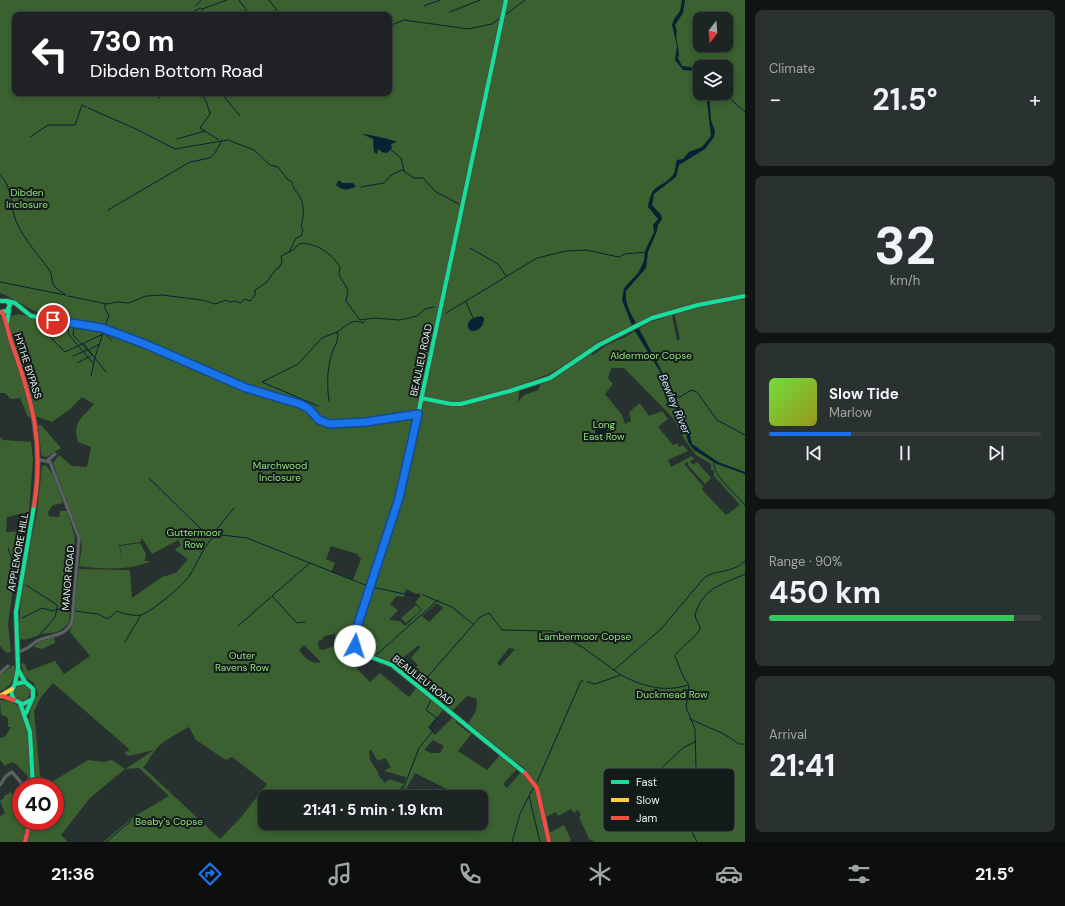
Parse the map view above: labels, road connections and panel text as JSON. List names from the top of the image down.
{
  "streets": {
    "street": [
      "BEAULIEU ROAD",
      "HYTHE BYPASS",
      "APPLEMORE HILL",
      "MANOR ROAD"
    ]
  },
  "crossings": [
    ["HYTHE BYPASS", "APPLEMORE HILL"],
    ["APPLEMORE HILL", "MANOR ROAD"]
  ],
  "water": ["Bewley River"],
  "parks": [
    "Dibden Inclosure",
    "Aldermoor Copse",
    "Long East Row",
    "Marchwood Inclosure",
    "Guttermoor Row",
    "Lambermoor Copse",
    "Outer Ravens Row",
    "Duckmead Row",
    "Beaby's Copse"
  ],
  "legend": ["Fast", "Slow", "Jam"],
  "north": "bottom",
  "page": {
    "tile": [
      "Climate",
      ["32", "km/h"],
      ["Range · 90%", "450 km"],
      ["Arrival", "21:41"]
    ],
    "turn": ["730 m", "Dibden Bottom Road"],
    "heat": ["−", "21.5°", "+"],
    "song": ["Slow Tide", "Marlow"],
    "limit": "40",
    "trip": "21:41 · 5 min · 1.9 km",
    "tabs": ["21:36", "21.5°"]
  }
}
